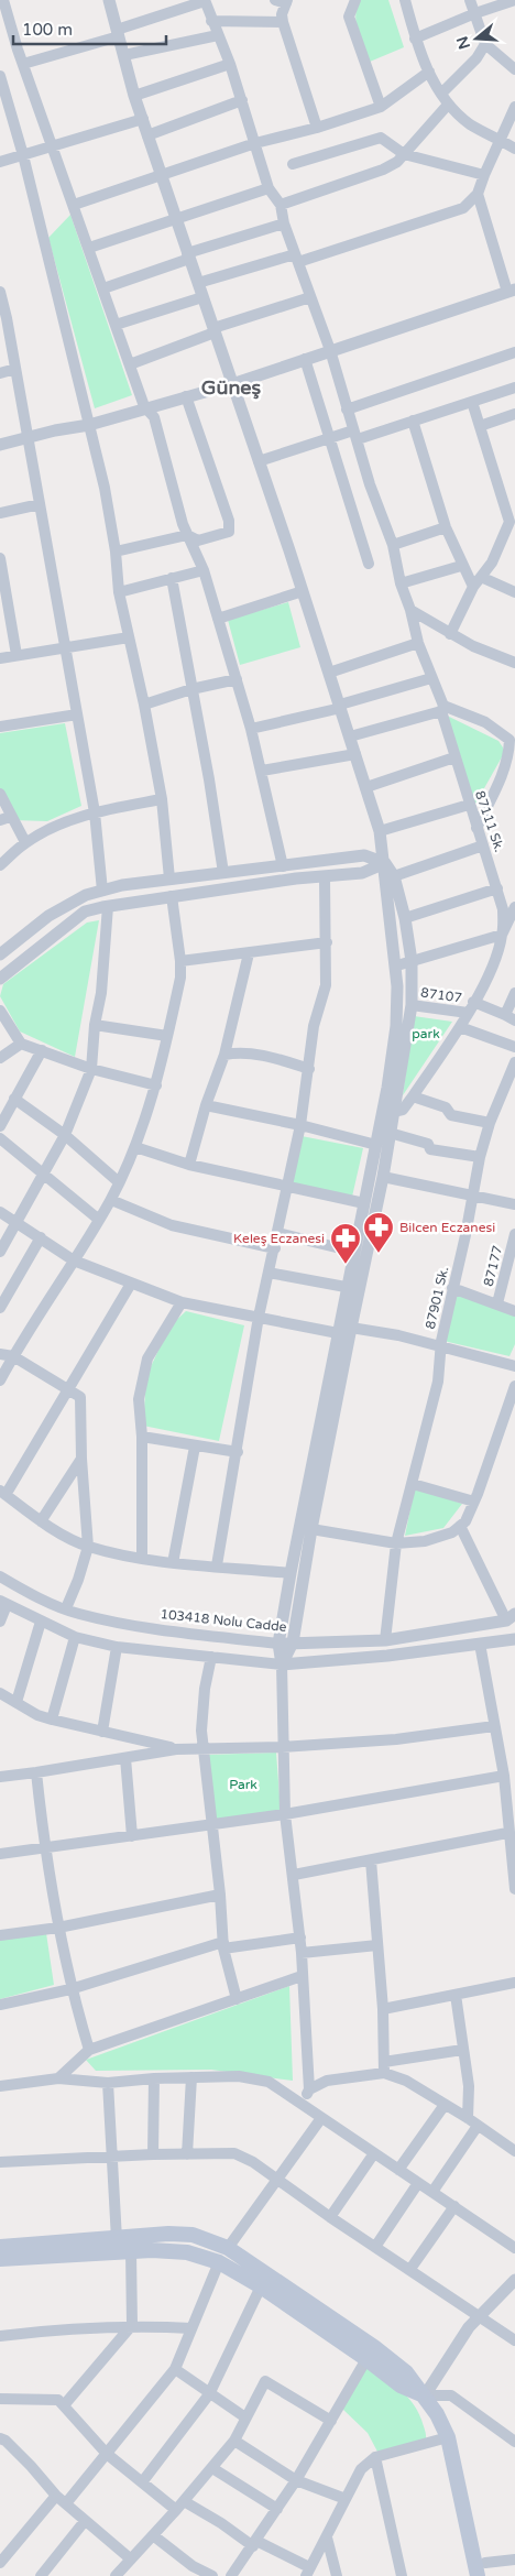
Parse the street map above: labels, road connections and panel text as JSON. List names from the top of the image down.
{
  "streets": {
    "street": [
      "87111 Sk.",
      "87107",
      "87177",
      "87901 Sk.",
      "103418 Nolu Cadde"
    ]
  },
  "crossings": [
    ["87111 Sk.", "87107"],
    ["87901 Sk.", "103418 Nolu Cadde"]
  ],
  "districts": ["Güneş"],
  "parks": ["park", "Park"],
  "places": {
    "pharmacy": ["Bilcen Eczanesi", "Keleş Eczanesi"]
  },
  "scale_bar": "100 m",
  "north": "left"
}
